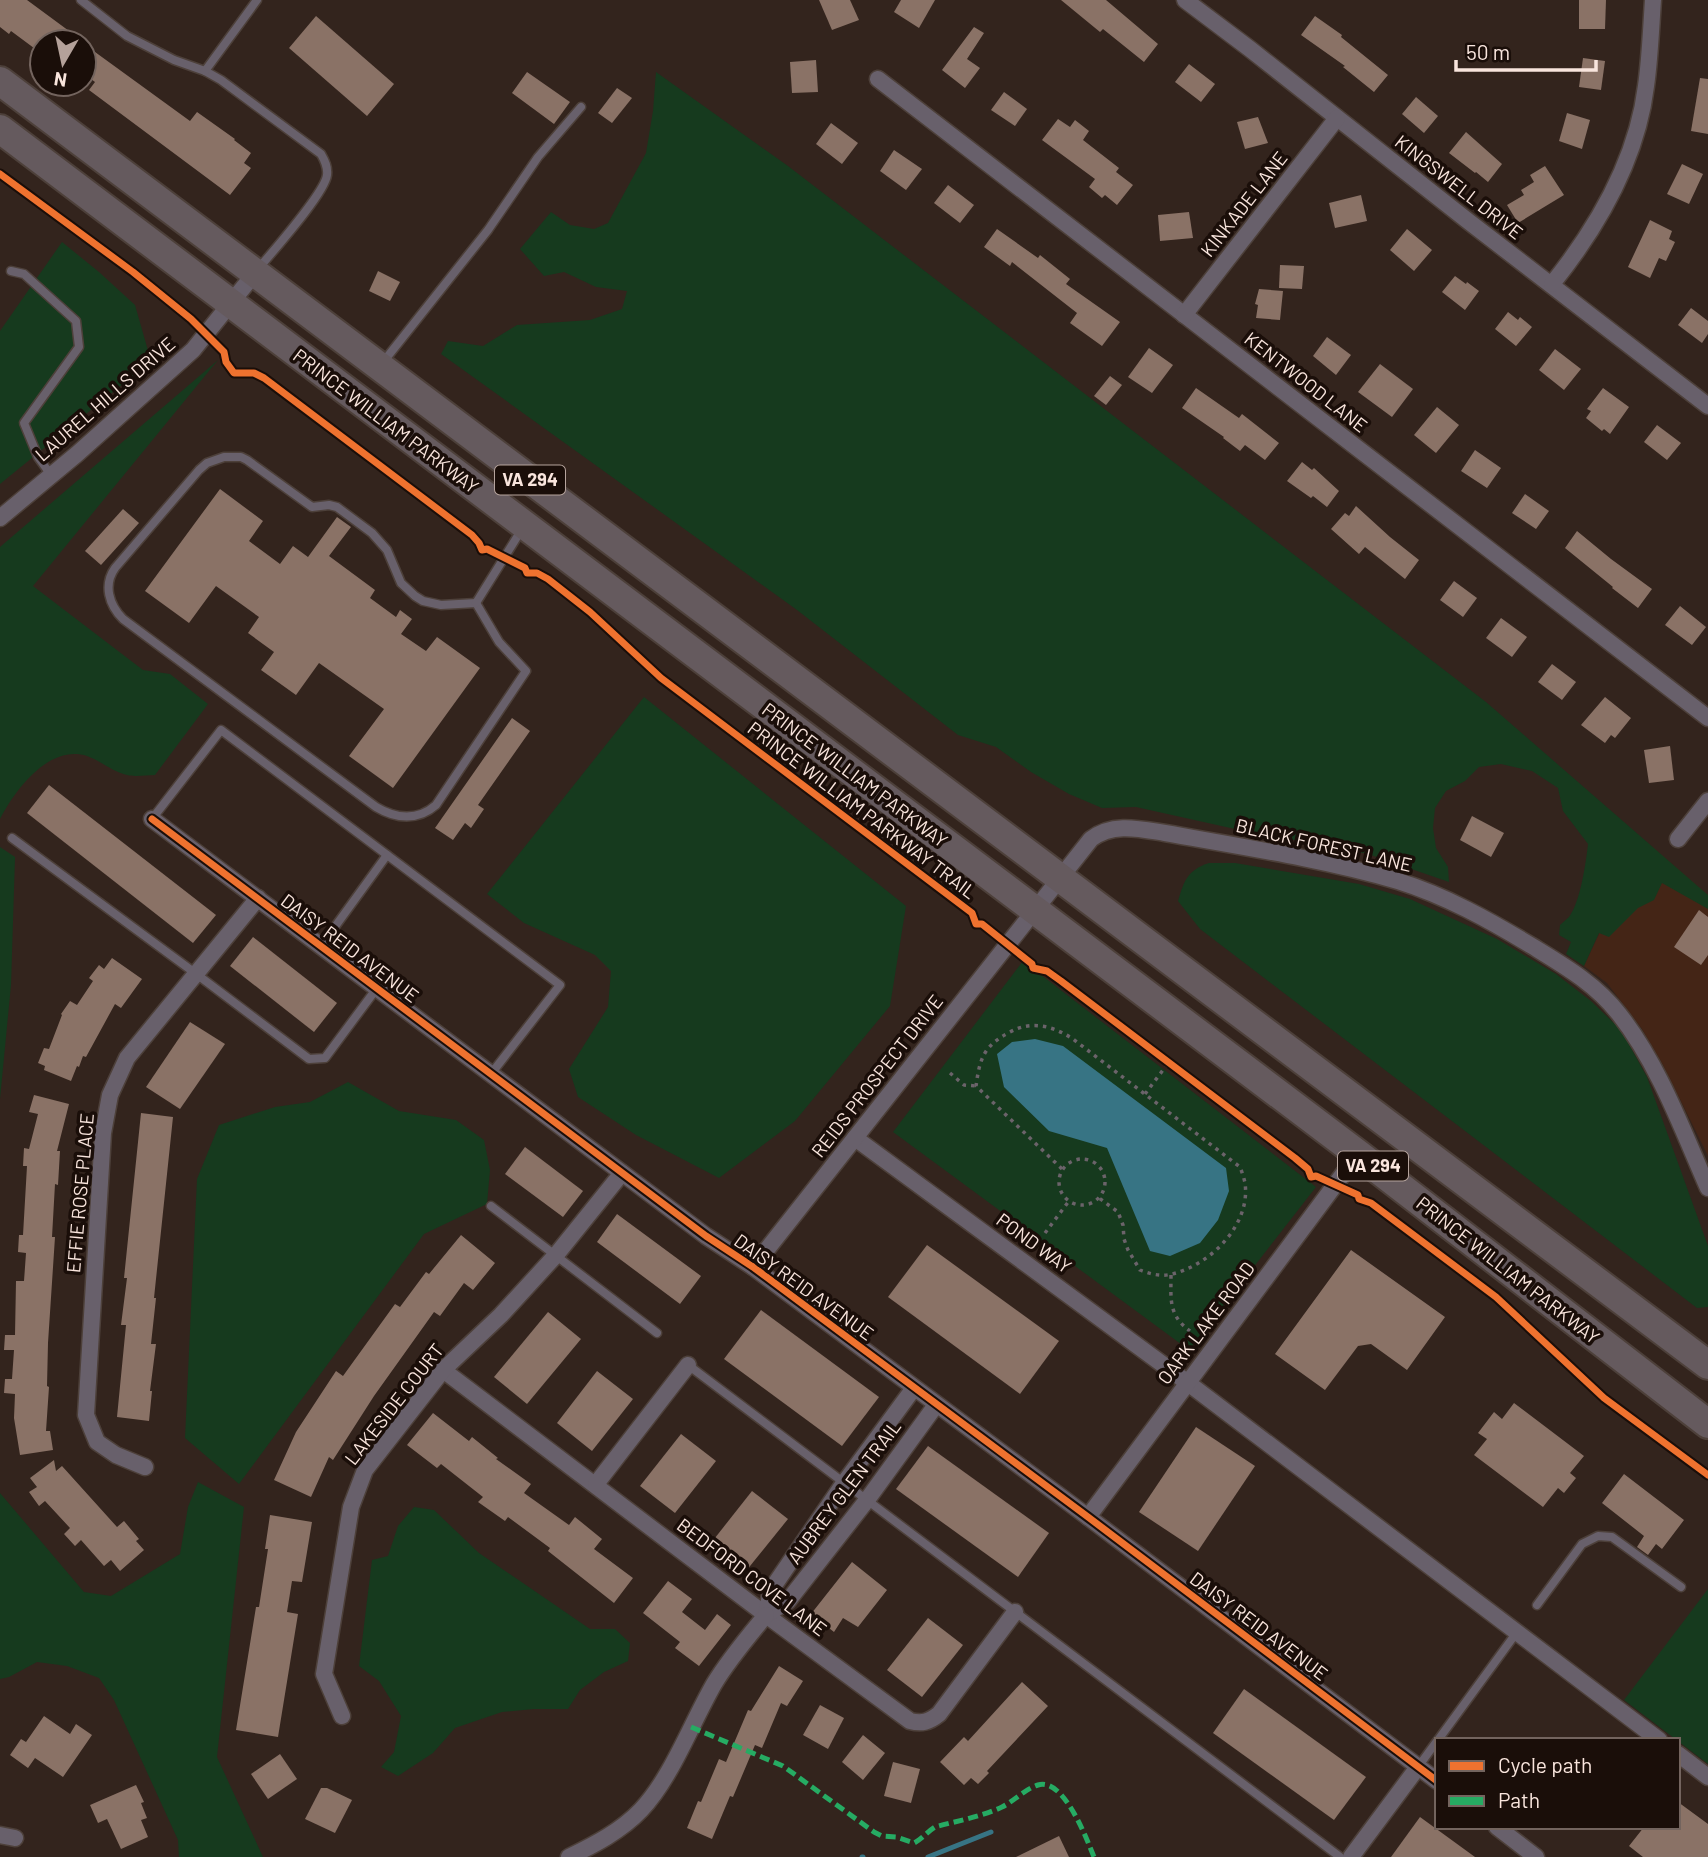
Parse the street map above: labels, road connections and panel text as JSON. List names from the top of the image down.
{
  "streets": {
    "highway": ["PRINCE WILLIAM PARKWAY", "VA 294"],
    "street": [
      "KINGSWELL DRIVE",
      "KINKADE LANE",
      "KENTWOOD LANE",
      "LAUREL HILLS DRIVE",
      "BLACK FOREST LANE",
      "DAISY REID AVENUE",
      "REIDS PROSPECT DRIVE",
      "EFFIE ROSE PLACE",
      "POND WAY",
      "OARK LAKE ROAD",
      "LAKESIDE COURT",
      "AUBREY GLEN TRAIL",
      "BEDFORD COVE LANE"
    ],
    "cycle path": ["PRINCE WILLIAM PARKWAY TRAIL"]
  },
  "crossings": [
    ["KINGSWELL DRIVE", "KINKADE LANE"],
    ["KINKADE LANE", "KENTWOOD LANE"],
    ["LAUREL HILLS DRIVE", "PRINCE WILLIAM PARKWAY"],
    ["PRINCE WILLIAM PARKWAY", "BLACK FOREST LANE"],
    ["PRINCE WILLIAM PARKWAY", "REIDS PROSPECT DRIVE"],
    ["PRINCE WILLIAM PARKWAY", "OARK LAKE ROAD"],
    ["BLACK FOREST LANE", "REIDS PROSPECT DRIVE"],
    ["DAISY REID AVENUE", "REIDS PROSPECT DRIVE"],
    ["DAISY REID AVENUE", "EFFIE ROSE PLACE"],
    ["DAISY REID AVENUE", "OARK LAKE ROAD"],
    ["DAISY REID AVENUE", "LAKESIDE COURT"],
    ["DAISY REID AVENUE", "AUBREY GLEN TRAIL"],
    ["REIDS PROSPECT DRIVE", "POND WAY"],
    ["POND WAY", "OARK LAKE ROAD"],
    ["LAKESIDE COURT", "BEDFORD COVE LANE"],
    ["AUBREY GLEN TRAIL", "BEDFORD COVE LANE"]
  ],
  "legend": ["Cycle path", "Path"],
  "scale_bar": "50 m",
  "north": "bottom"
}
